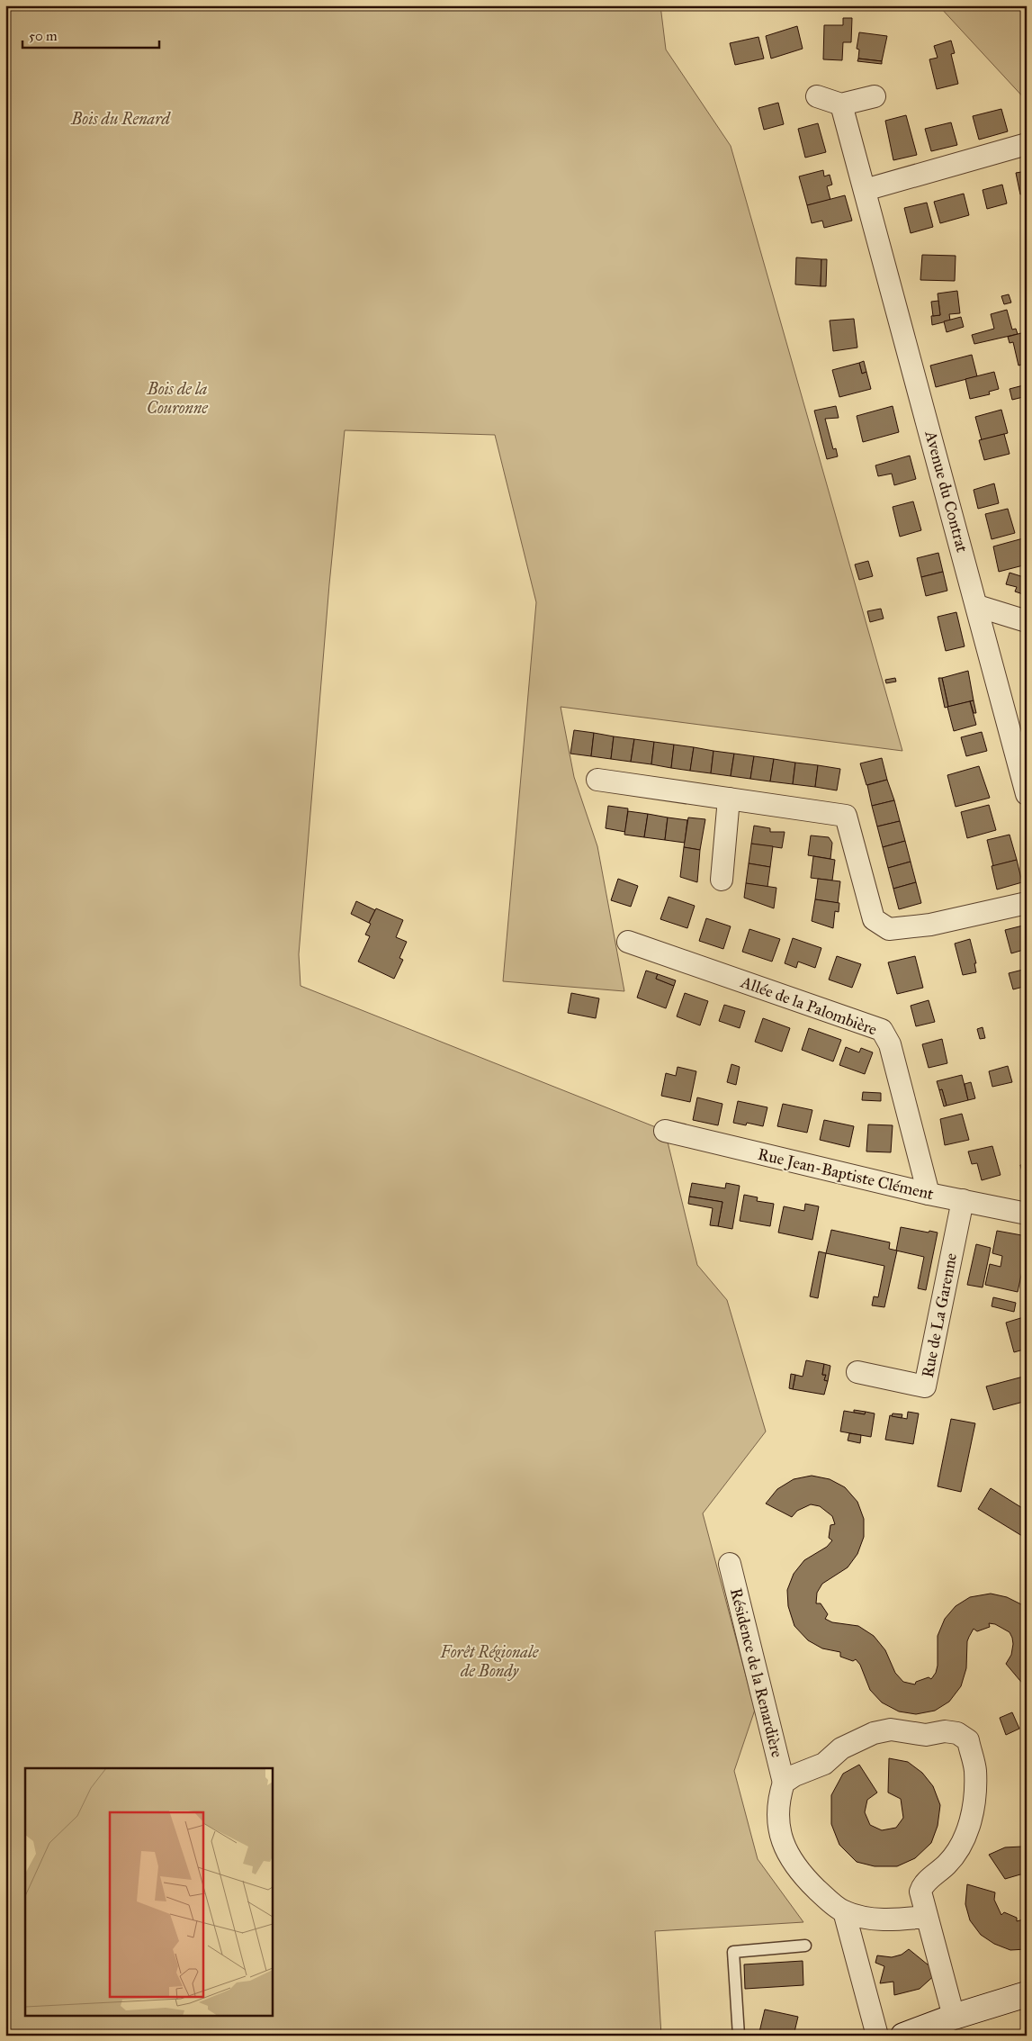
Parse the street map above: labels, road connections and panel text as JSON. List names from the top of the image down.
{
  "streets": {
    "street": [
      "Avenue du Contrat",
      "Allée de la Palombière",
      "Rue Jean-Baptiste Clément",
      "Rue de La Garenne",
      "Résidence de la Renardière"
    ]
  },
  "crossings": [
    ["Allée de la Palombière", "Rue Jean-Baptiste Clément"],
    ["Rue Jean-Baptiste Clément", "Rue de La Garenne"]
  ],
  "parks": ["Bois du Renard", "Bois de la Couronne", "Forêt Régionale de Bondy"],
  "scale_bar": "50 m"
}
